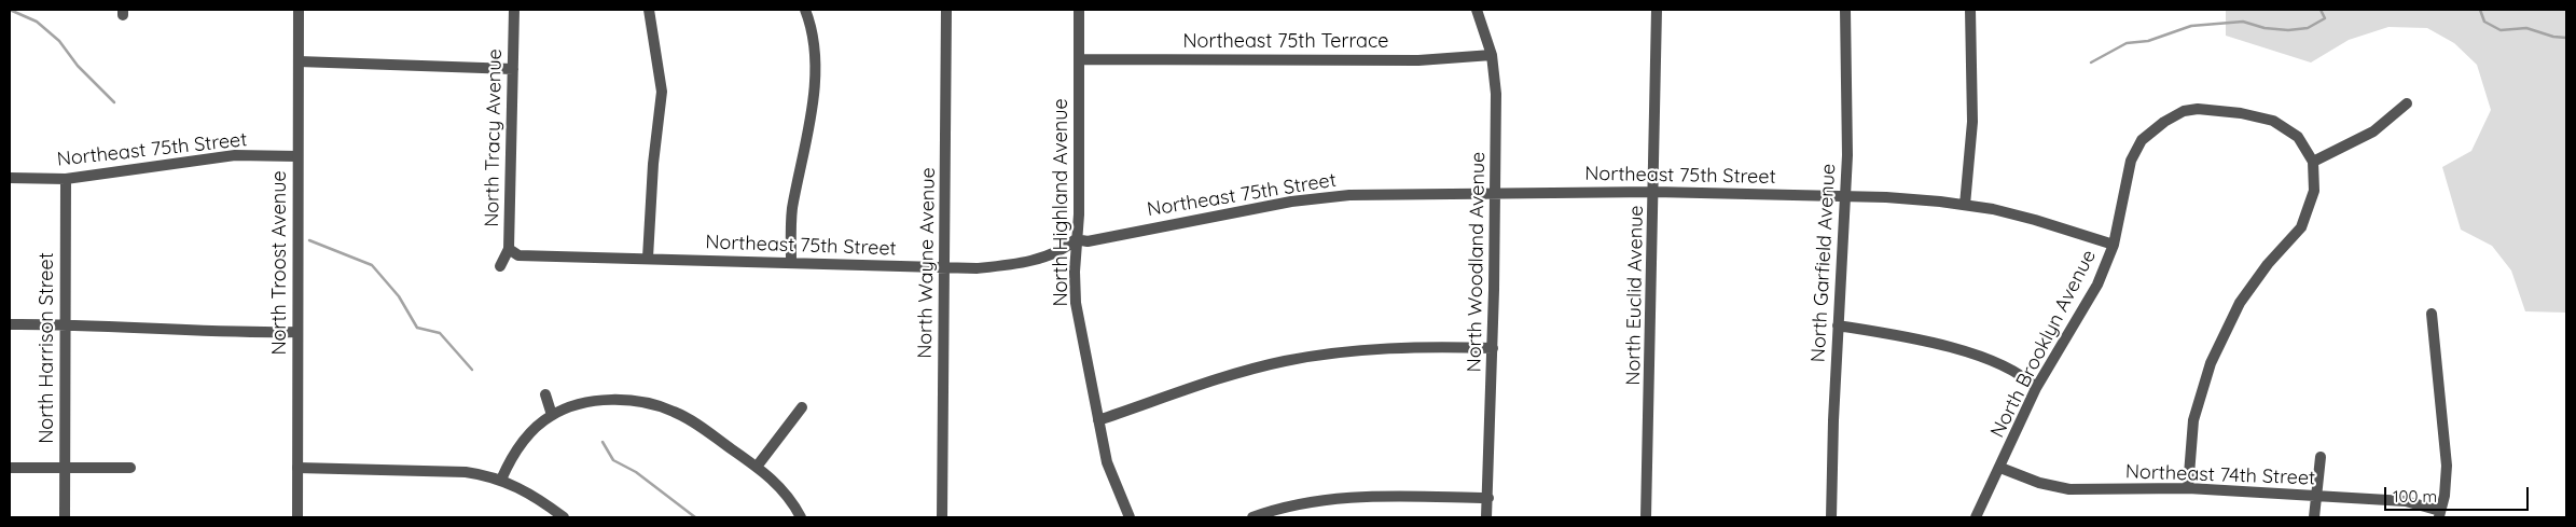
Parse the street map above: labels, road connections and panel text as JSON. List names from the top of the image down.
{
  "streets": {
    "street": [
      "Northeast 75th Terrace",
      "North Tracy Avenue",
      "Northeast 75th Street",
      "North Highland Avenue",
      "North Woodland Avenue",
      "North Troost Avenue",
      "North Wayne Avenue",
      "North Garfield Avenue",
      "North Euclid Avenue",
      "North Brooklyn Avenue",
      "North Harrison Street",
      "Northeast 74th Street"
    ]
  },
  "crossings": [
    ["Northeast 75th Terrace", "North Highland Avenue"],
    ["Northeast 75th Terrace", "North Woodland Avenue"],
    ["North Tracy Avenue", "Northeast 75th Street"],
    ["Northeast 75th Street", "North Highland Avenue"],
    ["Northeast 75th Street", "North Woodland Avenue"],
    ["Northeast 75th Street", "North Troost Avenue"],
    ["Northeast 75th Street", "North Wayne Avenue"],
    ["Northeast 75th Street", "North Garfield Avenue"],
    ["Northeast 75th Street", "North Euclid Avenue"],
    ["Northeast 75th Street", "North Brooklyn Avenue"],
    ["Northeast 75th Street", "North Harrison Street"],
    ["North Brooklyn Avenue", "Northeast 74th Street"]
  ],
  "scale_bar": "100 m"
}
